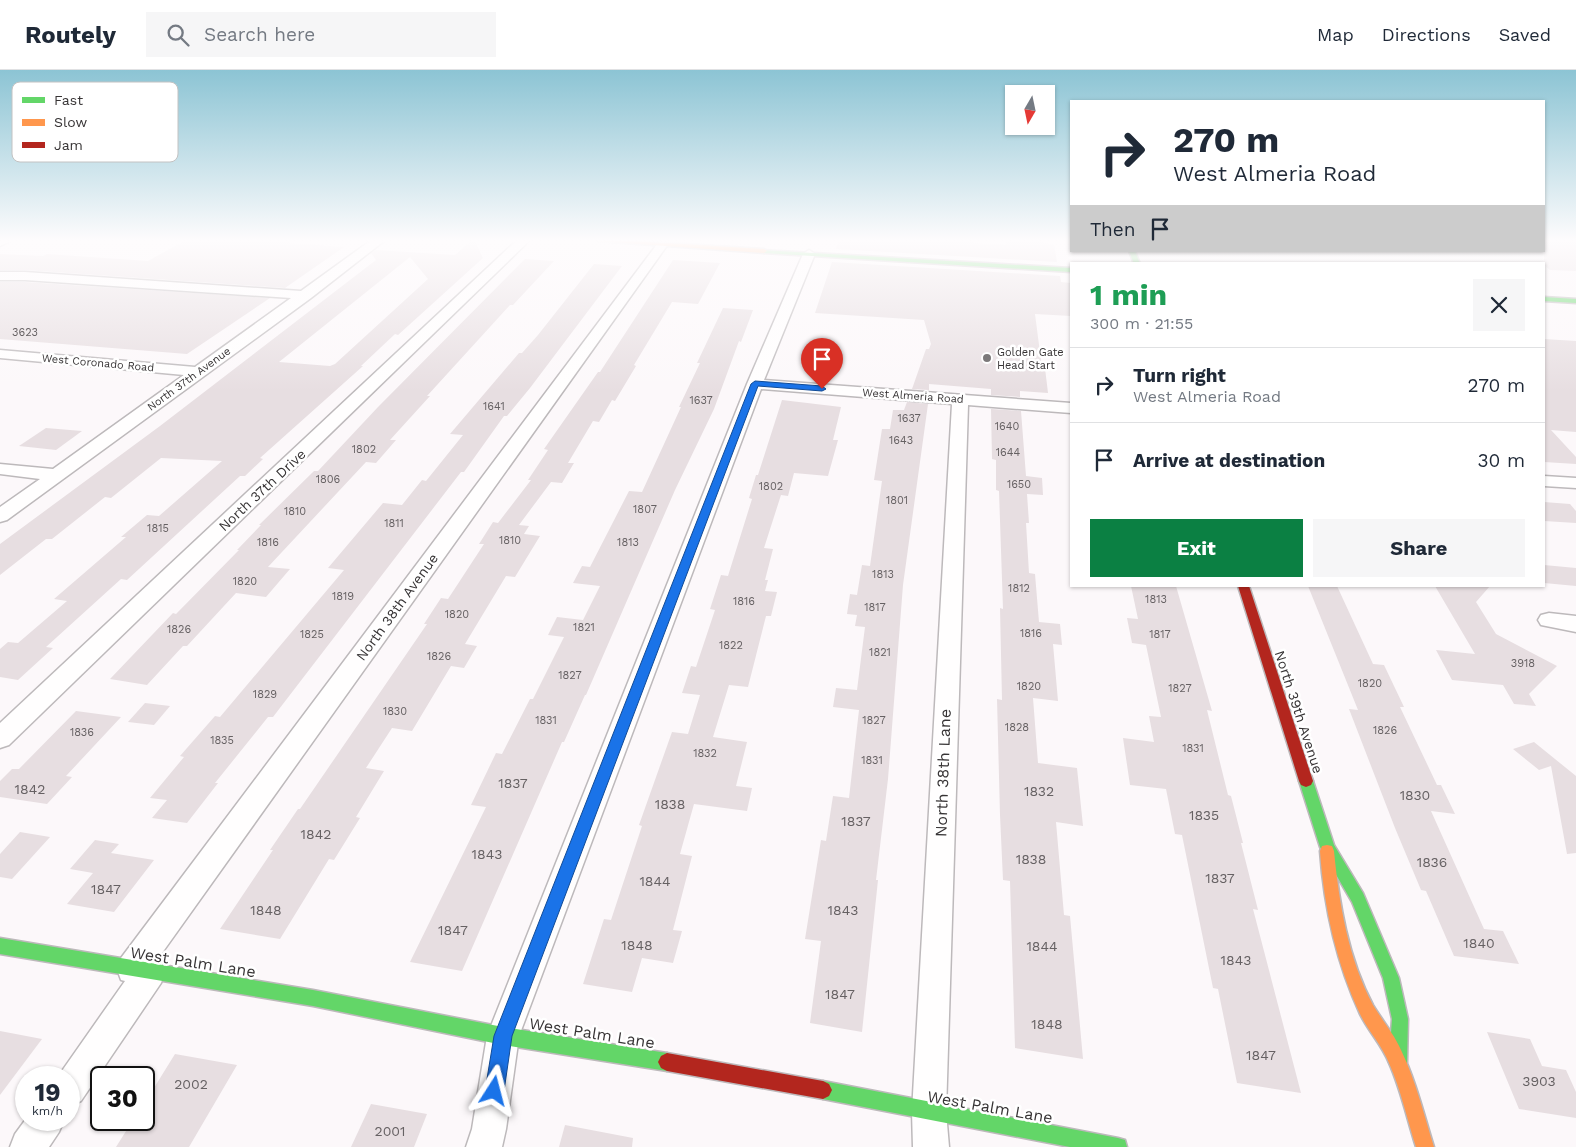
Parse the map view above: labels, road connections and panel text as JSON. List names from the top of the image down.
{
  "streets": {
    "street": [
      "West Coronado Road",
      "North 37th Avenue",
      "West Almeria Road",
      "North 37th Drive",
      "North 38th Avenue",
      "North 39th Avenue",
      "North 38th Lane",
      "West Palm Lane"
    ]
  },
  "crossings": [
    ["West Coronado Road", "North 37th Avenue"],
    ["West Almeria Road", "North 38th Lane"],
    ["North 38th Avenue", "West Palm Lane"],
    ["North 38th Lane", "West Palm Lane"]
  ],
  "places": ["Golden Gate Head Start"],
  "house_numbers": [
    "3623",
    "1637",
    "1641",
    "1637",
    "1640",
    "1643",
    "1802",
    "1644",
    "1806",
    "1650",
    "1802",
    "1801",
    "1807",
    "1810",
    "1811",
    "1815",
    "1810",
    "1816",
    "1813",
    "1813",
    "1820",
    "1812",
    "1819",
    "1813",
    "1816",
    "1817",
    "1820",
    "1821",
    "1826",
    "1816",
    "1825",
    "1817",
    "1822",
    "1821",
    "1826",
    "3918",
    "1827",
    "1820",
    "1820",
    "1827",
    "1829",
    "1830",
    "1831",
    "1827",
    "1828",
    "1826",
    "1836",
    "1835",
    "1831",
    "1832",
    "1831",
    "1837",
    "1842",
    "1832",
    "1830",
    "1838",
    "1835",
    "1837",
    "1842",
    "1843",
    "1838",
    "1836",
    "1837",
    "1844",
    "1847",
    "1848",
    "1843",
    "1847",
    "1840",
    "1848",
    "1844",
    "1843",
    "1847",
    "1848",
    "1847",
    "3903",
    "2002",
    "2001"
  ],
  "legend": ["Fast", "Slow", "Jam"],
  "north": "bottom",
  "page": {
    "header": "Routely",
    "search": "Search here",
    "nav": ["Map", "Directions", "Saved"],
    "turn": ["270 m", "West Almeria Road"],
    "then": "Then",
    "heading": ["1 min", "300 m · 21:55"],
    "list": [
      {
        "name": "Turn right",
        "note": "West Almeria Road",
        "value": "270 m"
      },
      {
        "name": "Arrive at destination",
        "value": "30 m"
      }
    ],
    "buttons": ["Exit", "Share"],
    "speed": "19 km/h",
    "limit": "30"
  }
}
